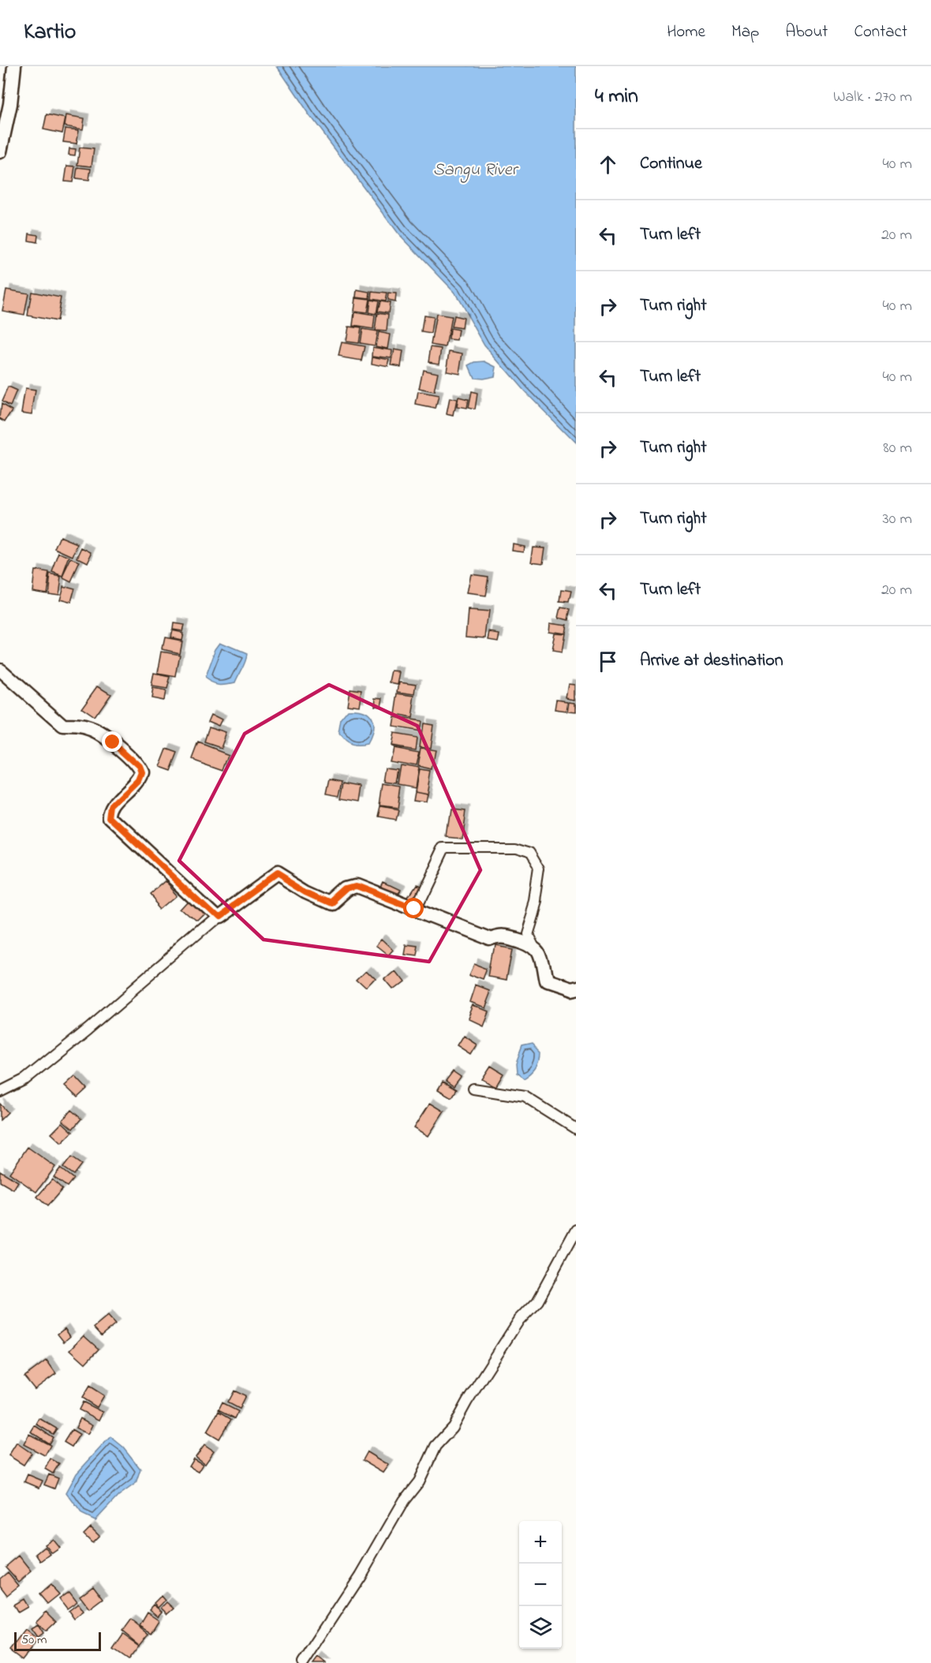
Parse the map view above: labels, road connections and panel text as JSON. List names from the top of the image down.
{
  "water": ["Sangu River"],
  "scale_bar": "50 m",
  "page": {
    "header": "Kartio",
    "nav": [
      "Home",
      "Map",
      "About",
      "Contact"
    ],
    "heading": ["4 min", "Walk · 270 m"],
    "list": [
      ["Continue", "40 m"],
      ["Turn left", "20 m"],
      ["Turn right", "40 m"],
      ["Turn left", "40 m"],
      ["Turn right", "80 m"],
      ["Turn right", "30 m"],
      ["Turn left", "20 m"],
      "Arrive at destination"
    ],
    "map_buttons": ["+", "−"],
    "scale": "50 m"
  }
}
